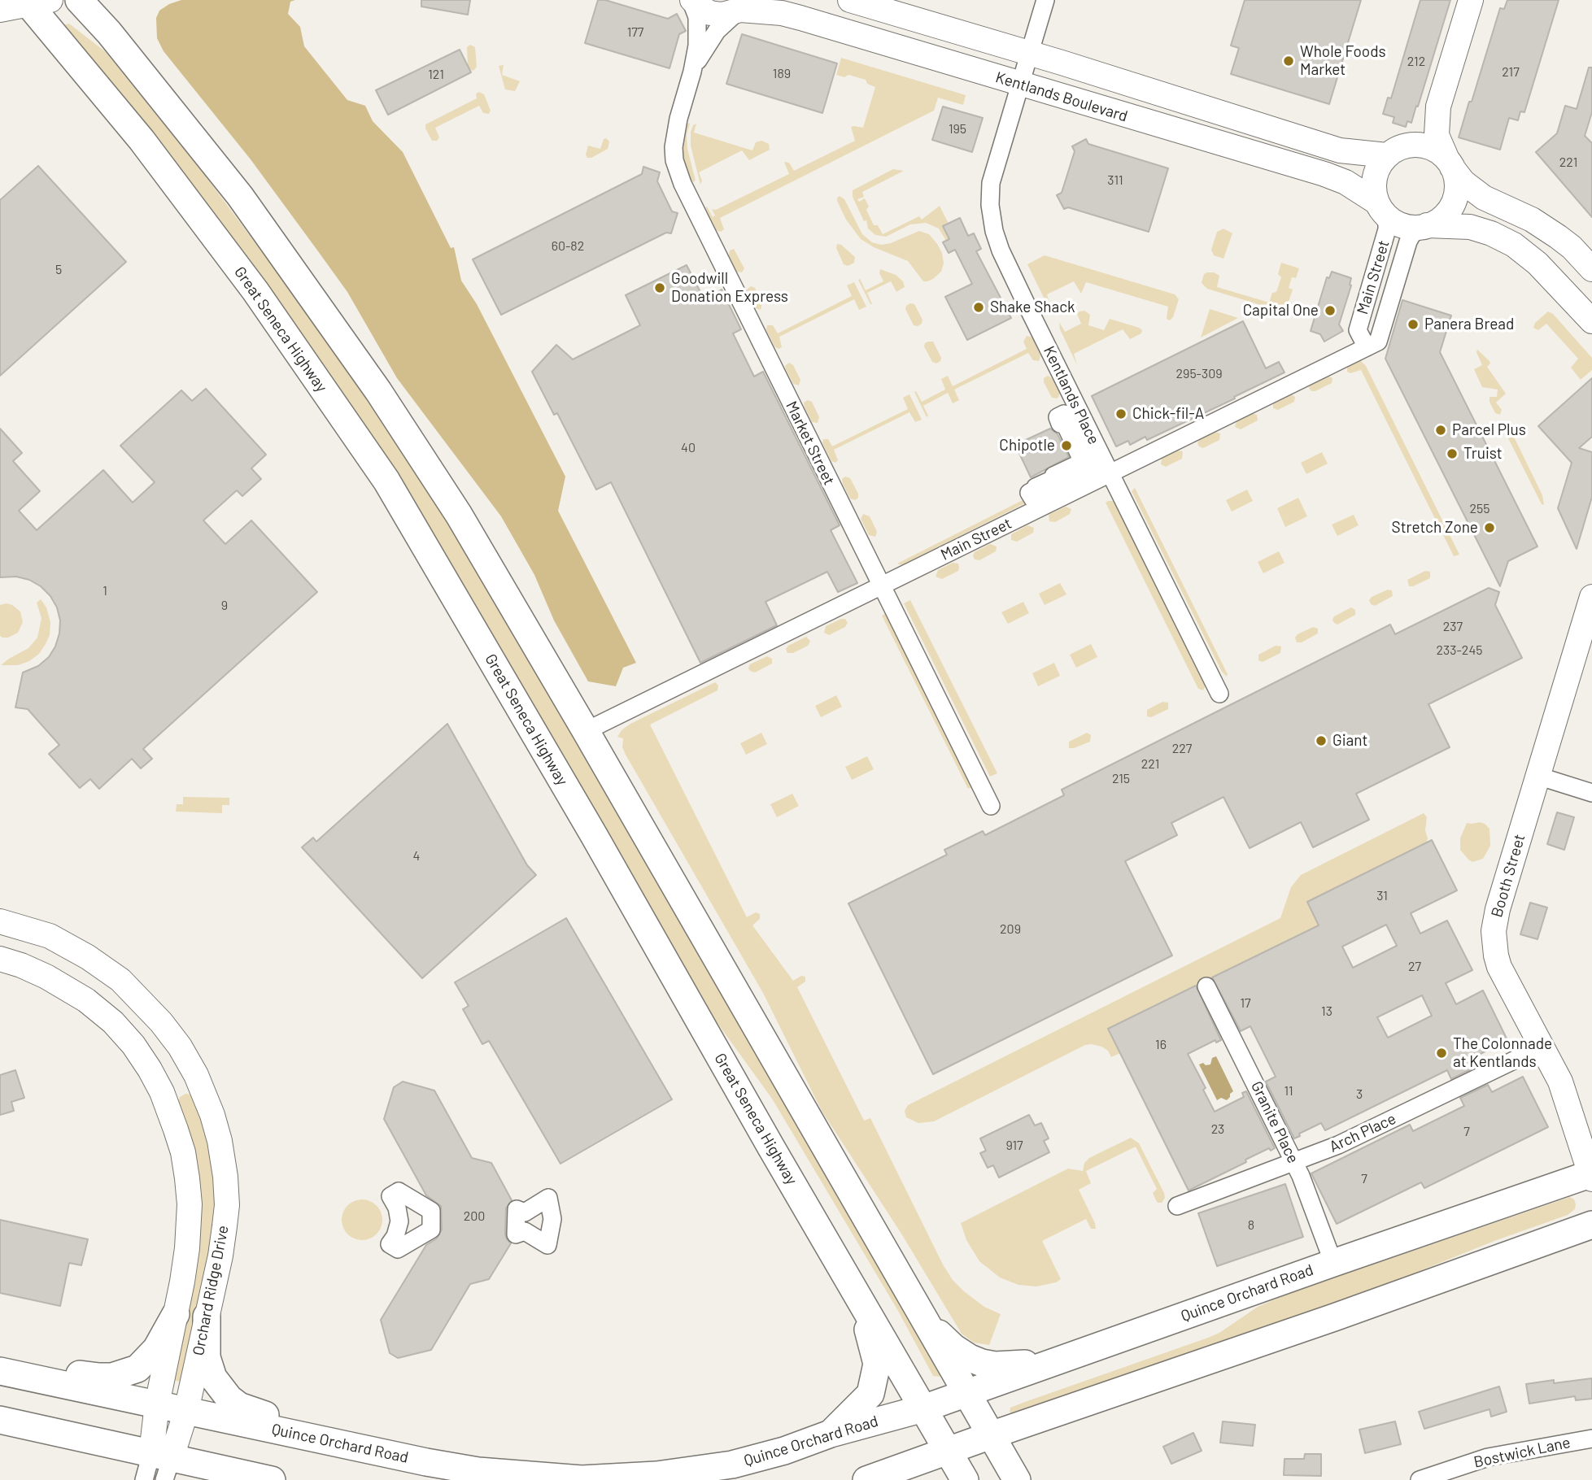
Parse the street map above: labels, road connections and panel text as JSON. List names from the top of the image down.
{
  "streets": {
    "main road": ["Great Seneca Highway", "Quince Orchard Road"],
    "street": [
      "Kentlands Boulevard",
      "Main Street",
      "Kentlands Place",
      "Market Street",
      "Booth Street",
      "Granite Place",
      "Arch Place",
      "Orchard Ridge Drive",
      "Bostwick Lane"
    ]
  },
  "crossings": [
    ["Kentlands Boulevard", "Main Street"],
    ["Kentlands Boulevard", "Kentlands Place"],
    ["Kentlands Boulevard", "Market Street"],
    ["Main Street", "Kentlands Place"],
    ["Main Street", "Market Street"],
    ["Great Seneca Highway", "Quince Orchard Road"],
    ["Booth Street", "Arch Place"],
    ["Booth Street", "Quince Orchard Road"],
    ["Granite Place", "Arch Place"],
    ["Granite Place", "Quince Orchard Road"],
    ["Orchard Ridge Drive", "Quince Orchard Road"]
  ],
  "places": [
    "Whole Foods Market",
    "Goodwill Donation Express",
    "Shake Shack",
    "Capital One",
    "Panera Bread",
    "Chick-fil-A",
    "Parcel Plus",
    "Chipotle",
    "Truist",
    "Stretch Zone",
    "Giant",
    "The Colonnade at Kentlands"
  ],
  "house_numbers": [
    "177",
    "212",
    "217",
    "189",
    "121",
    "195",
    "221",
    "311",
    "60-82",
    "5",
    "295-309",
    "40",
    "255",
    "1",
    "9",
    "237",
    "233-245",
    "227",
    "221",
    "215",
    "4",
    "31",
    "209",
    "27",
    "17",
    "13",
    "16",
    "11",
    "3",
    "23",
    "7",
    "917",
    "7",
    "200",
    "8"
  ]
}
